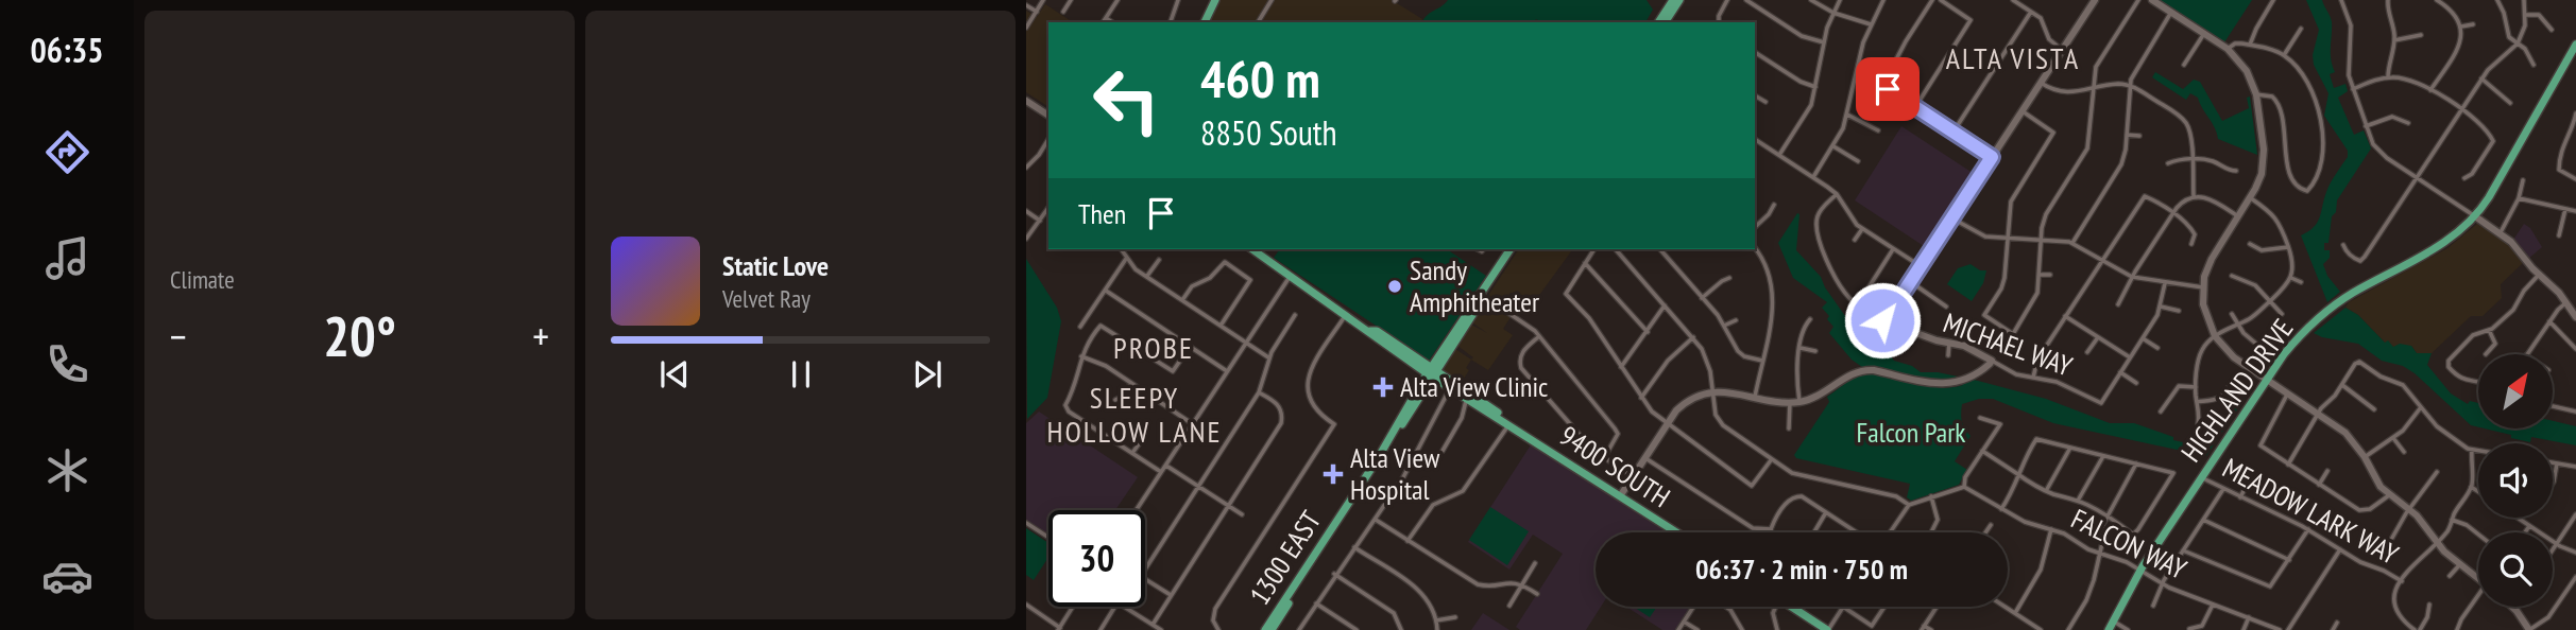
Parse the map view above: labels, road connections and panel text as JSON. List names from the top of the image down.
{
  "streets": {
    "main road": ["HIGHLAND DRIVE", "9400 SOUTH", "1300 EAST"],
    "street": ["MICHAEL WAY", "MEADOW LARK WAY", "FALCON WAY"]
  },
  "crossings": [
    ["HIGHLAND DRIVE", "MEADOW LARK WAY"],
    ["HIGHLAND DRIVE", "FALCON WAY"],
    ["9400 SOUTH", "1300 EAST"]
  ],
  "districts": ["ALTA VISTA", "PROBE", "SLEEPY HOLLOW LANE"],
  "parks": ["Falcon Park"],
  "places": {
    "other": ["Sandy Amphitheater"],
    "health": ["Alta View Clinic", "Alta View Hospital"]
  },
  "north": "top right",
  "page": {
    "tabs": "06:35",
    "tile": "Climate",
    "turn": ["460 m", "8850 South"],
    "then": "Then",
    "song": ["Static Love", "Velvet Ray"],
    "heat": ["−", "20°", "+"],
    "limit": "30",
    "trip": "06:37 · 2 min · 750 m"
  }
}
